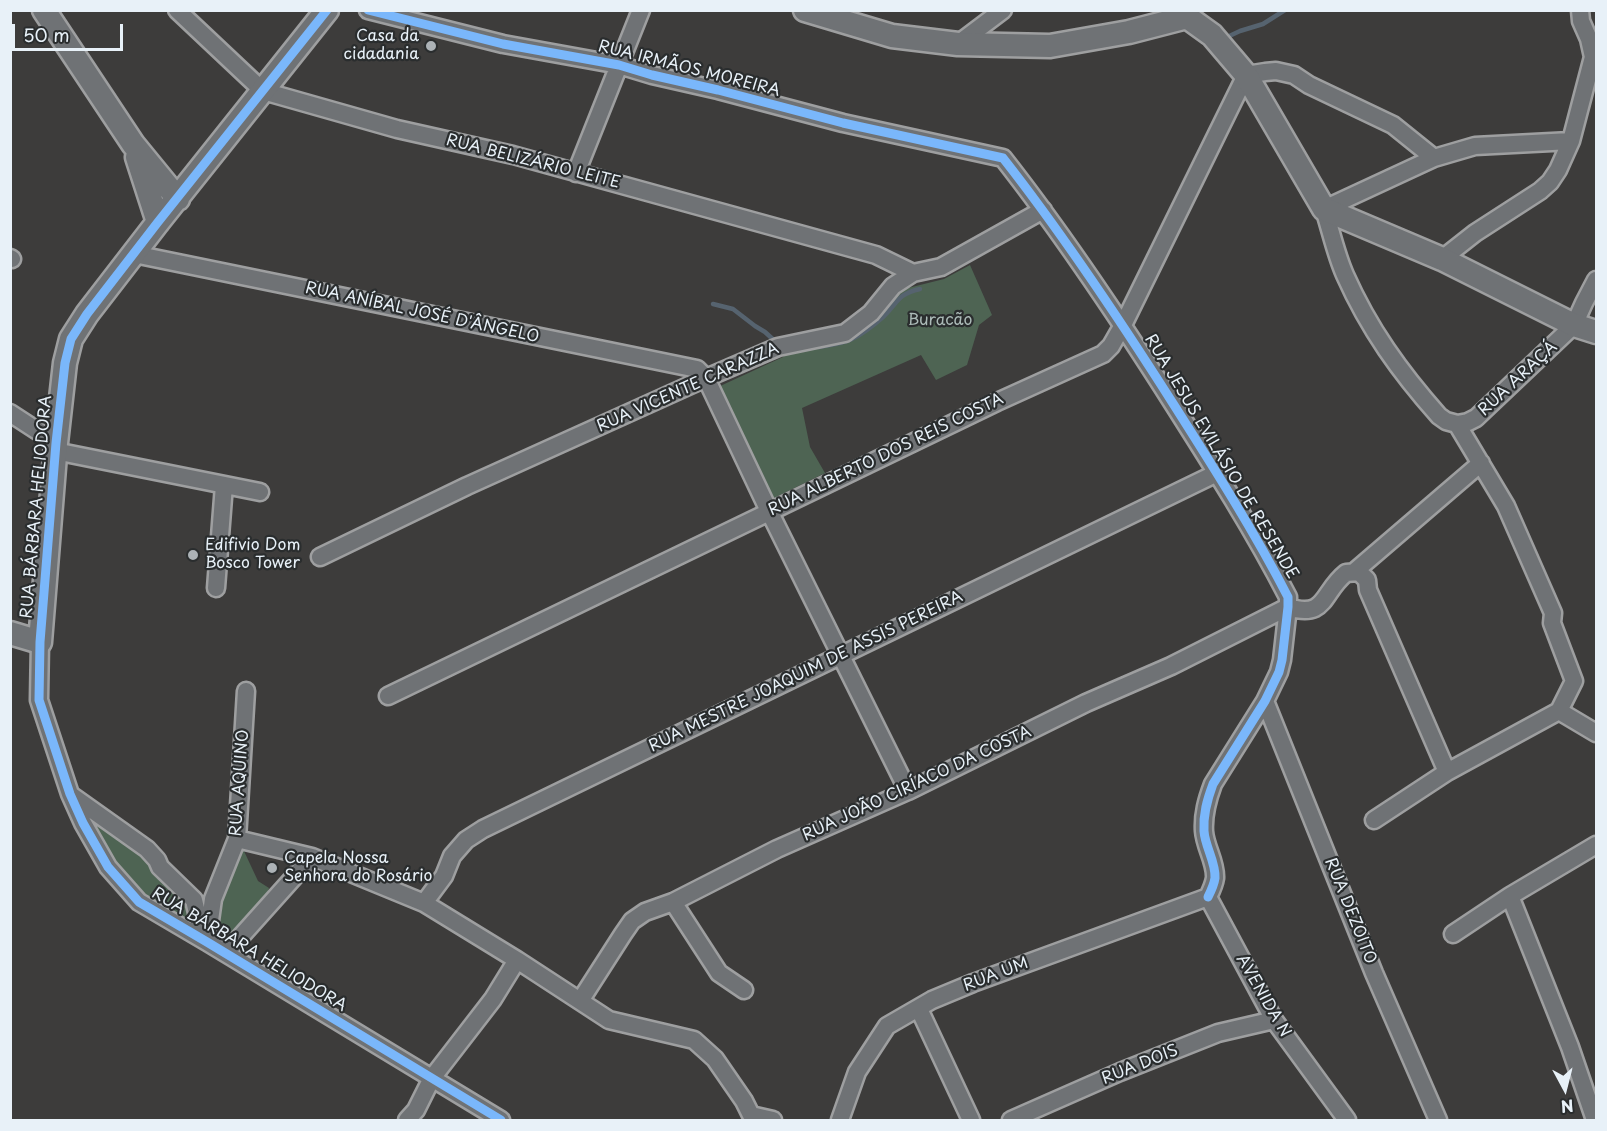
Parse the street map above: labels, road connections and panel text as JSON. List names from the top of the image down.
{
  "streets": {
    "street": [
      "RUA IRMÃOS MOREIRA",
      "RUA BELIZÁRIO LEITE",
      "RUA ANÍBAL JOSÉ D'ÂNGELO",
      "RUA ARAÇÁ",
      "RUA VICENTE CARAZZA",
      "RUA ALBERTO DOS REIS COSTA",
      "RUA JESUS EVILÁSIO DE RESENDE",
      "RUA BÁRBARA HELIODORA",
      "RUA MESTRE JOAQUIM DE ASSIS PEREIRA",
      "RUA AQUINO",
      "RUA JOÃO CIRÍACO DA COSTA",
      "RUA DEZOITO",
      "RUA UM",
      "AVENIDA N",
      "RUA DOIS"
    ]
  },
  "crossings": [
    ["RUA IRMÃOS MOREIRA", "RUA JESUS EVILÁSIO DE RESENDE"],
    ["RUA BELIZÁRIO LEITE", "RUA VICENTE CARAZZA"],
    ["RUA BELIZÁRIO LEITE", "RUA BÁRBARA HELIODORA"],
    ["RUA ANÍBAL JOSÉ D'ÂNGELO", "RUA VICENTE CARAZZA"],
    ["RUA ANÍBAL JOSÉ D'ÂNGELO", "RUA BÁRBARA HELIODORA"],
    ["RUA VICENTE CARAZZA", "RUA JESUS EVILÁSIO DE RESENDE"],
    ["RUA ALBERTO DOS REIS COSTA", "RUA JESUS EVILÁSIO DE RESENDE"],
    ["RUA JESUS EVILÁSIO DE RESENDE", "RUA MESTRE JOAQUIM DE ASSIS PEREIRA"],
    ["RUA JESUS EVILÁSIO DE RESENDE", "RUA JOÃO CIRÍACO DA COSTA"],
    ["RUA JESUS EVILÁSIO DE RESENDE", "RUA DEZOITO"],
    ["RUA JESUS EVILÁSIO DE RESENDE", "RUA UM"],
    ["RUA JESUS EVILÁSIO DE RESENDE", "AVENIDA N"],
    ["RUA BÁRBARA HELIODORA", "RUA AQUINO"],
    ["RUA UM", "AVENIDA N"],
    ["AVENIDA N", "RUA DOIS"]
  ],
  "parks": ["Buracão"],
  "places": ["Casa da cidadania", "Edifivio Dom Bosco Tower", "Capela Nossa Senhora do Rosário"],
  "scale_bar": "50 m",
  "north": "bottom"
}
